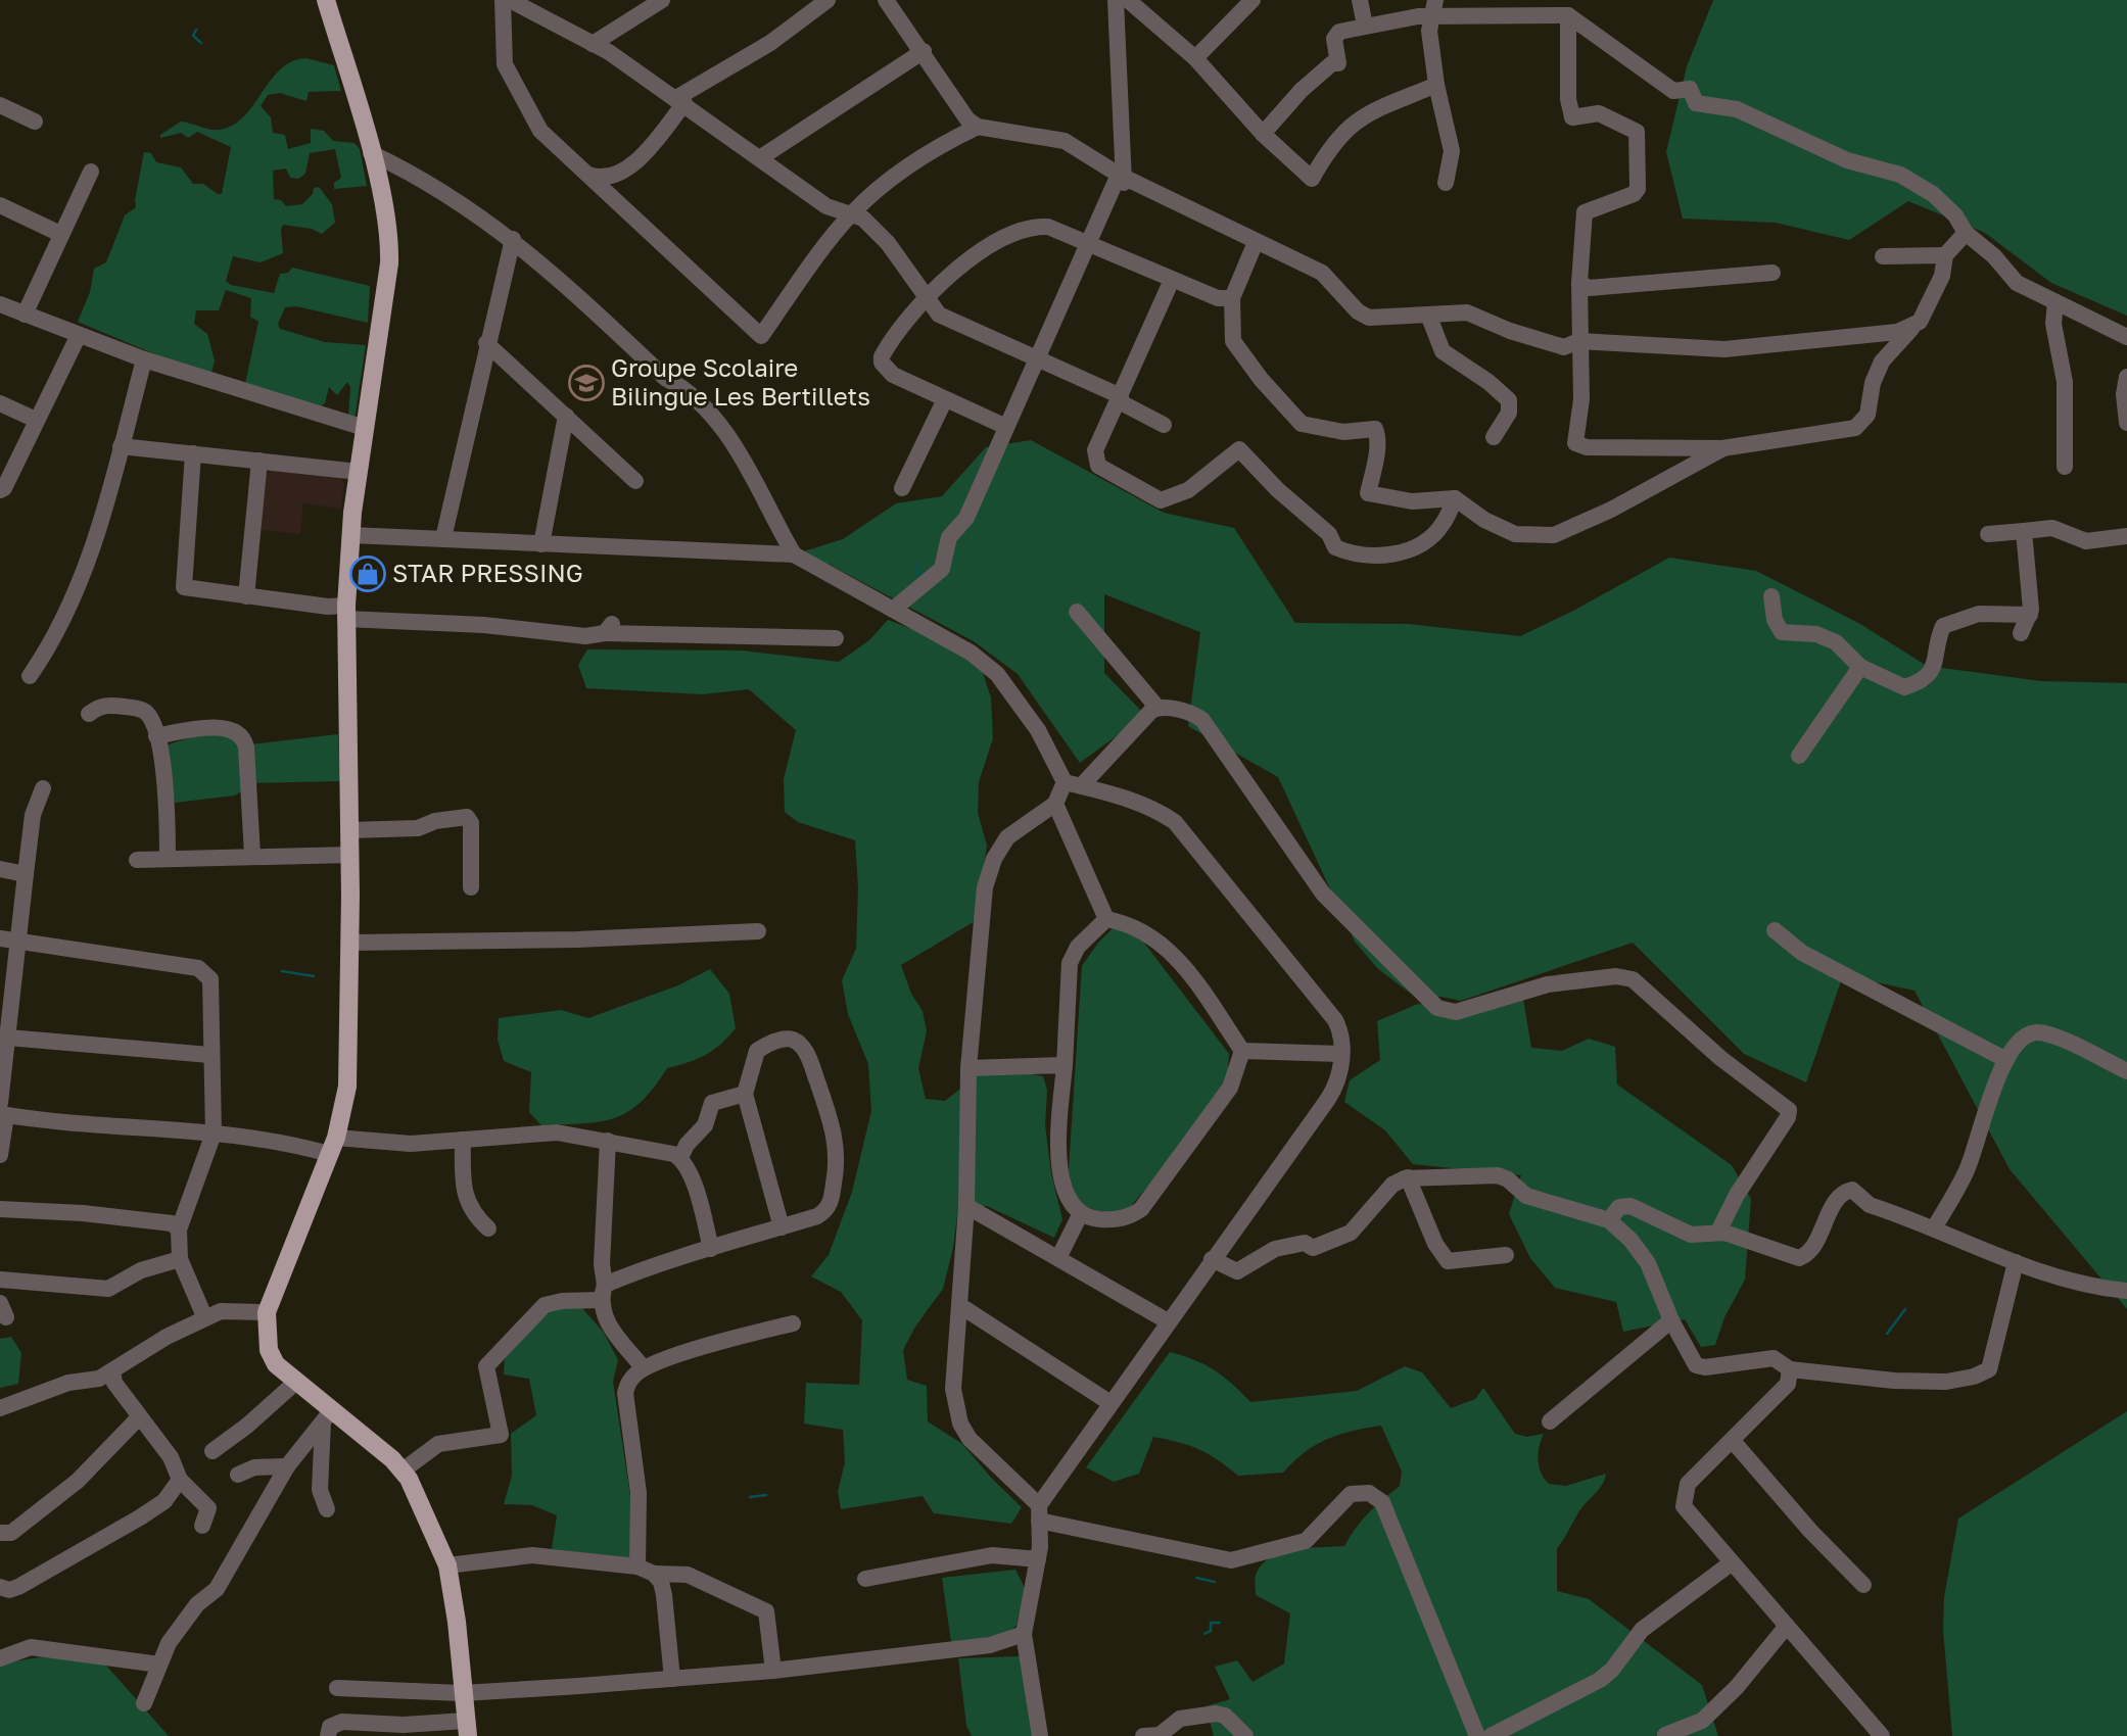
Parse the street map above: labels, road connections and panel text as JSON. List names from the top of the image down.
{
  "places": {
    "school or university": ["Groupe Scolaire Bilingue Les Bertillets"],
    "shop": ["STAR PRESSING"]
  }
}
